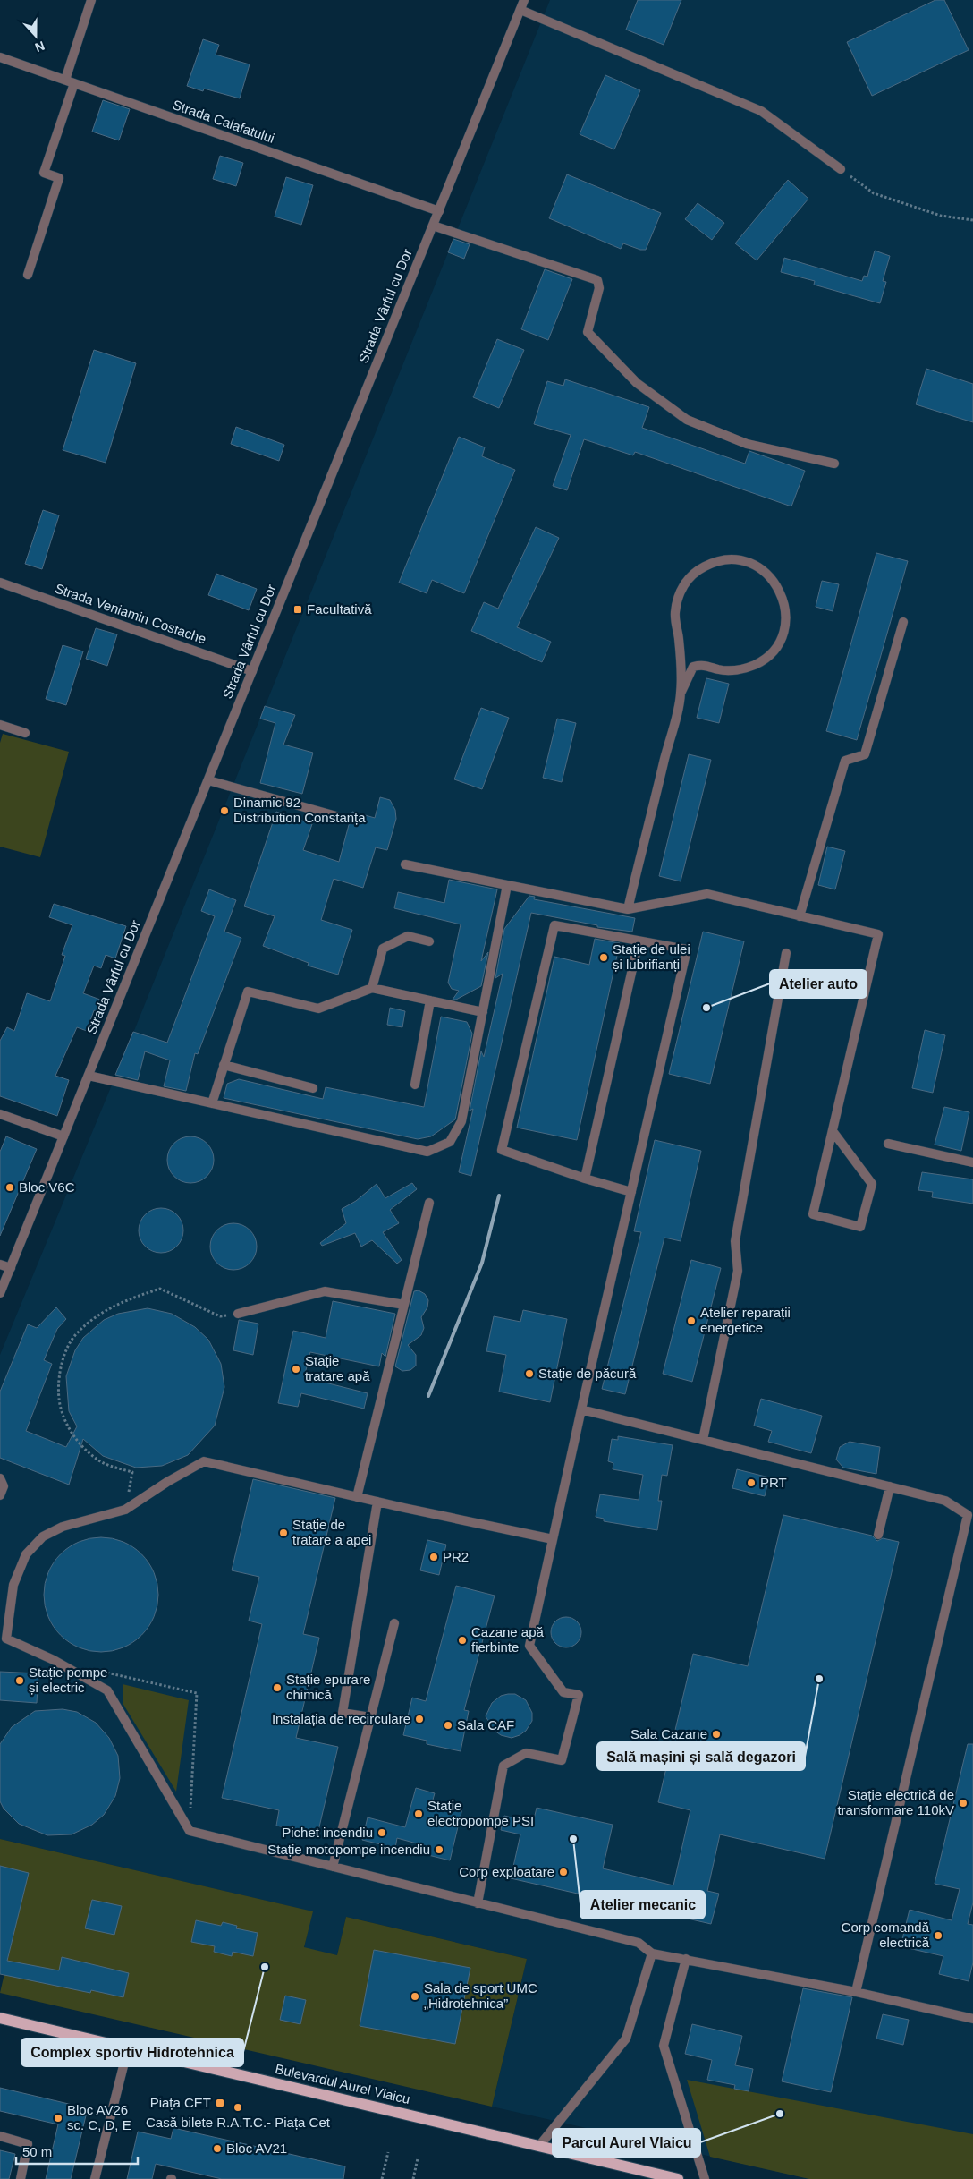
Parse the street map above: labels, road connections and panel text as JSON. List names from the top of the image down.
{
  "streets": {
    "main road": ["Bulevardul Aurel Vlaicu"],
    "street": ["Strada Calafatului", "Strada Vârful cu Dor", "Strada Veniamin Costache"]
  },
  "crossings": [
    ["Strada Calafatului", "Strada Vârful cu Dor"],
    ["Strada Vârful cu Dor", "Strada Veniamin Costache"]
  ],
  "places": {
    "transit": ["Facultativă", "Piața CET"],
    "other": [
      "Dinamic 92 Distribution Constanța",
      "Stație de ulei și lubrifianți",
      "Atelier auto",
      "Bloc V6C",
      "Atelier reparații energetice",
      "Stație tratare apă",
      "Stație de păcură",
      "PRT",
      "Stație de tratare a apei",
      "PR2",
      "Cazane apă fierbinte",
      "Sală mașini și sală degazori",
      "Stație pompe și electric",
      "Stație epurare chimică",
      "Instalația de recirculare",
      "Sala CAF",
      "Sala Cazane",
      "Stație electrică de transformare 110kV",
      "Stație electropompe PSI",
      "Pichet incendiu",
      "Atelier mecanic",
      "Stație motopompe incendiu",
      "Corp exploatare",
      "Corp comandă electrică",
      "Complex sportiv Hidrotehnica",
      "Sala de sport UMC „Hidrotehnica”",
      "Casă bilete R.A.T.C.- Piața Cet",
      "Parcul Aurel Vlaicu",
      "Bloc AV26 sc. C, D, E",
      "Bloc AV21"
    ]
  },
  "scale_bar": "50 m",
  "north": "bottom"
}
